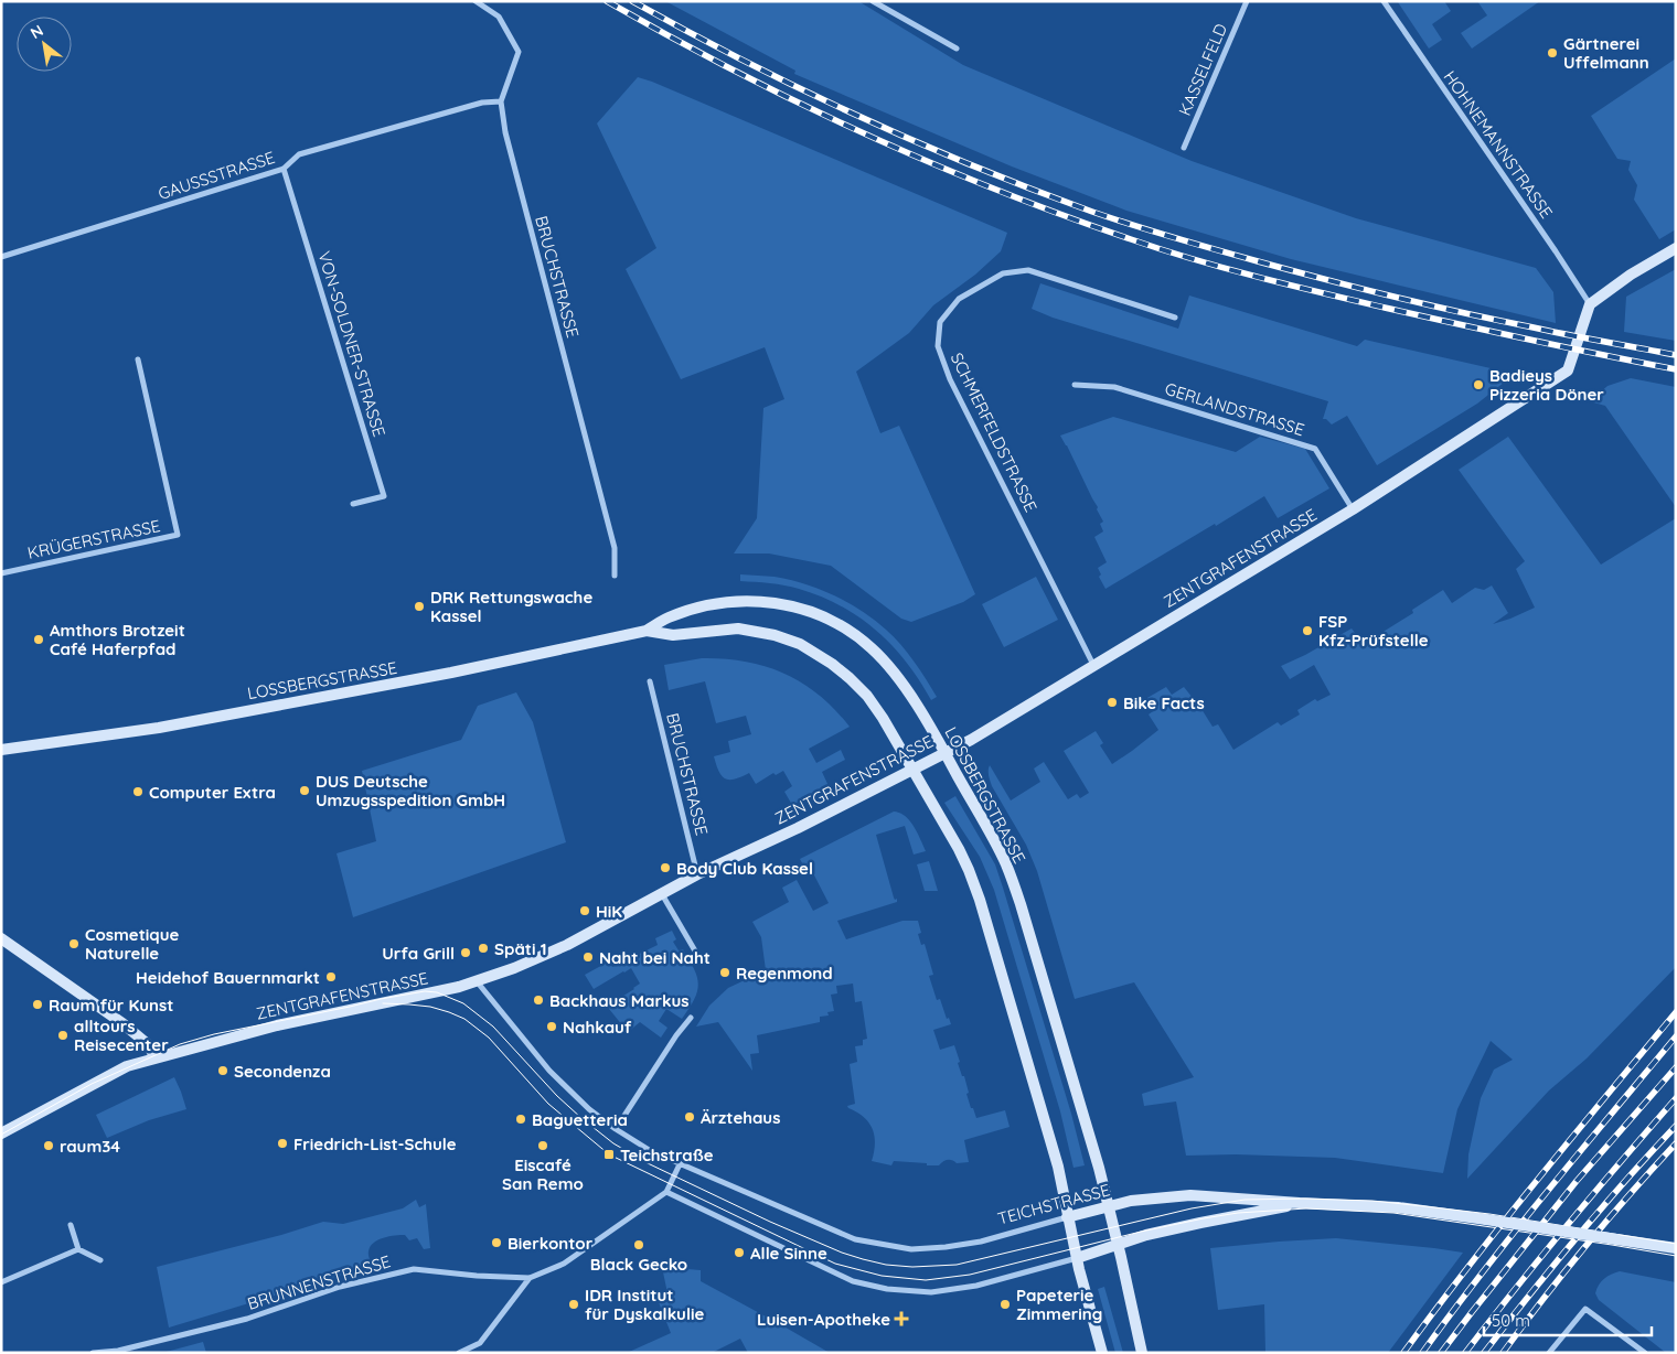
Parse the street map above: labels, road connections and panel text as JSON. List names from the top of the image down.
{
  "streets": {
    "main road": ["ZENTGRAFENSTRASSE", "LOSSBERGSTRASSE", "TEICHSTRASSE"],
    "street": [
      "KASSELFELD",
      "HOHNEMANNSTRASSE",
      "GAUSSSTRASSE",
      "BRUCHSTRASSE",
      "VON-SOLDNER-STRASSE",
      "GERLANDSTRASSE",
      "SCHMERFELDSTRASSE",
      "KRÜGERSTRASSE",
      "BRUNNENSTRASSE"
    ]
  },
  "crossings": [
    ["HOHNEMANNSTRASSE", "ZENTGRAFENSTRASSE"],
    ["GAUSSSTRASSE", "BRUCHSTRASSE"],
    ["GAUSSSTRASSE", "VON-SOLDNER-STRASSE"],
    ["BRUCHSTRASSE", "ZENTGRAFENSTRASSE"],
    ["GERLANDSTRASSE", "ZENTGRAFENSTRASSE"],
    ["SCHMERFELDSTRASSE", "ZENTGRAFENSTRASSE"],
    ["ZENTGRAFENSTRASSE", "LOSSBERGSTRASSE"],
    ["ZENTGRAFENSTRASSE", "TEICHSTRASSE"],
    ["LOSSBERGSTRASSE", "TEICHSTRASSE"],
    ["TEICHSTRASSE", "BRUNNENSTRASSE"]
  ],
  "places": {
    "other": [
      "Gärtnerei Uffelmann",
      "Badieys Pizzeria Döner",
      "DRK Rettungswache Kassel",
      "FSP Kfz-Prüfstelle",
      "Amthors Brotzeit Café Haferpfad",
      "Bike Facts",
      "DUS Deutsche Umzugsspedition GmbH",
      "Computer Extra",
      "Body Club Kassel",
      "HiK",
      "Cosmetique Naturelle",
      "Späti 1",
      "Urfa Grill",
      "Naht bei Naht",
      "Regenmond",
      "Heidehof Bauernmarkt",
      "Backhaus Markus",
      "Raum für Kunst",
      "Nahkauf",
      "alltours Reisecenter",
      "Secondenza",
      "Ärztehaus",
      "Baguetteria",
      "Friedrich-List-Schule",
      "raum34",
      "Eiscafé San Remo",
      "Bierkontor",
      "Black Gecko",
      "Alle Sinne",
      "IDR Institut für Dyskalkulie",
      "Papeterie Zimmering"
    ],
    "transit": ["Teichstraße"],
    "health": ["Luisen-Apotheke"]
  },
  "scale_bar": "50 m",
  "north": "top left"
}
